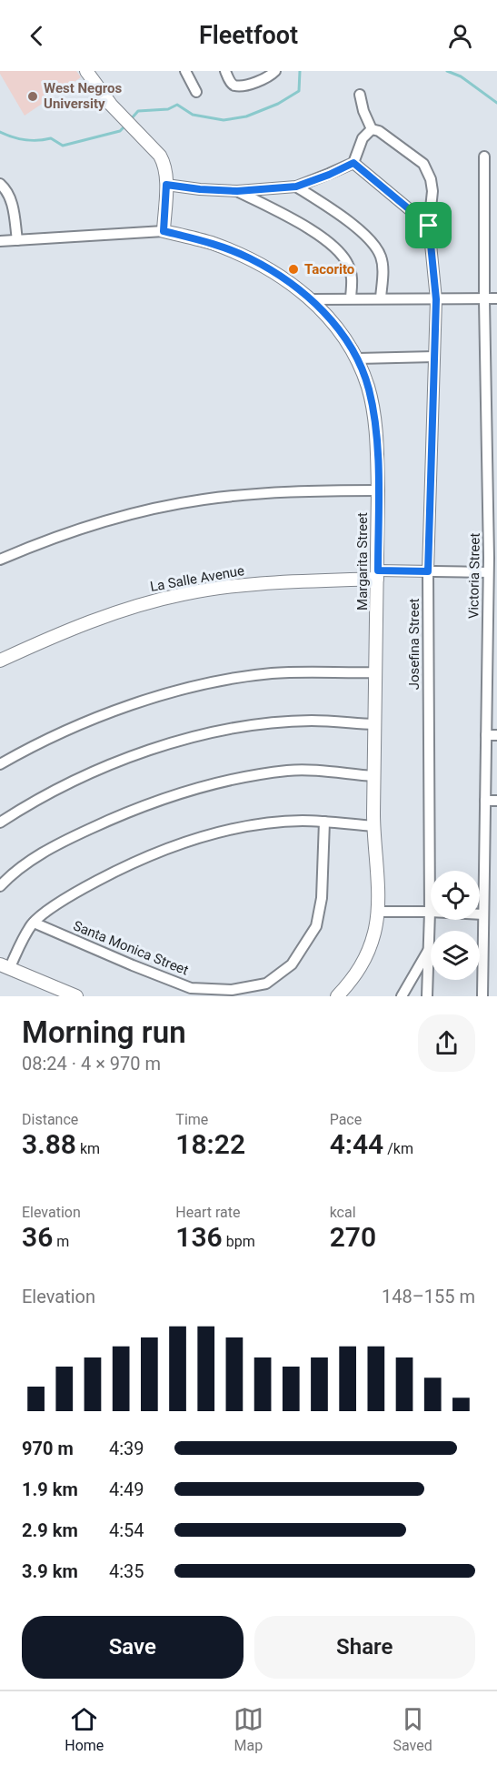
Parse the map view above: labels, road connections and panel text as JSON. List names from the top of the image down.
{
  "streets": {
    "street": [
      "Margarita Street",
      "Victoria Street",
      "La Salle Avenue",
      "Josefina Street",
      "Santa Monica Street"
    ]
  },
  "crossings": [
    ["Margarita Street", "La Salle Avenue"]
  ],
  "places": ["West Negros University", "Tacorito"],
  "page": {
    "header": "Fleetfoot",
    "heading": ["Morning run", "08:24 · 4 × 970 m"],
    "stats": [
      ["Distance", "3.88 km"],
      ["Time", "18:22"],
      ["Pace", "4:44 /km"],
      ["Elevation", "36 m"],
      ["Heart rate", "136 bpm"],
      ["kcal", "270"]
    ],
    "chart": ["Elevation", "148–155 m"],
    "list": [
      {
        "name": "970 m",
        "note": "4:39"
      },
      {
        "name": "1.9 km",
        "note": "4:49"
      },
      {
        "name": "2.9 km",
        "note": "4:54"
      },
      {
        "name": "3.9 km",
        "note": "4:35"
      }
    ],
    "buttons": ["Save", "Share"],
    "tabs": ["Home", "Map", "Saved"]
  }
}
